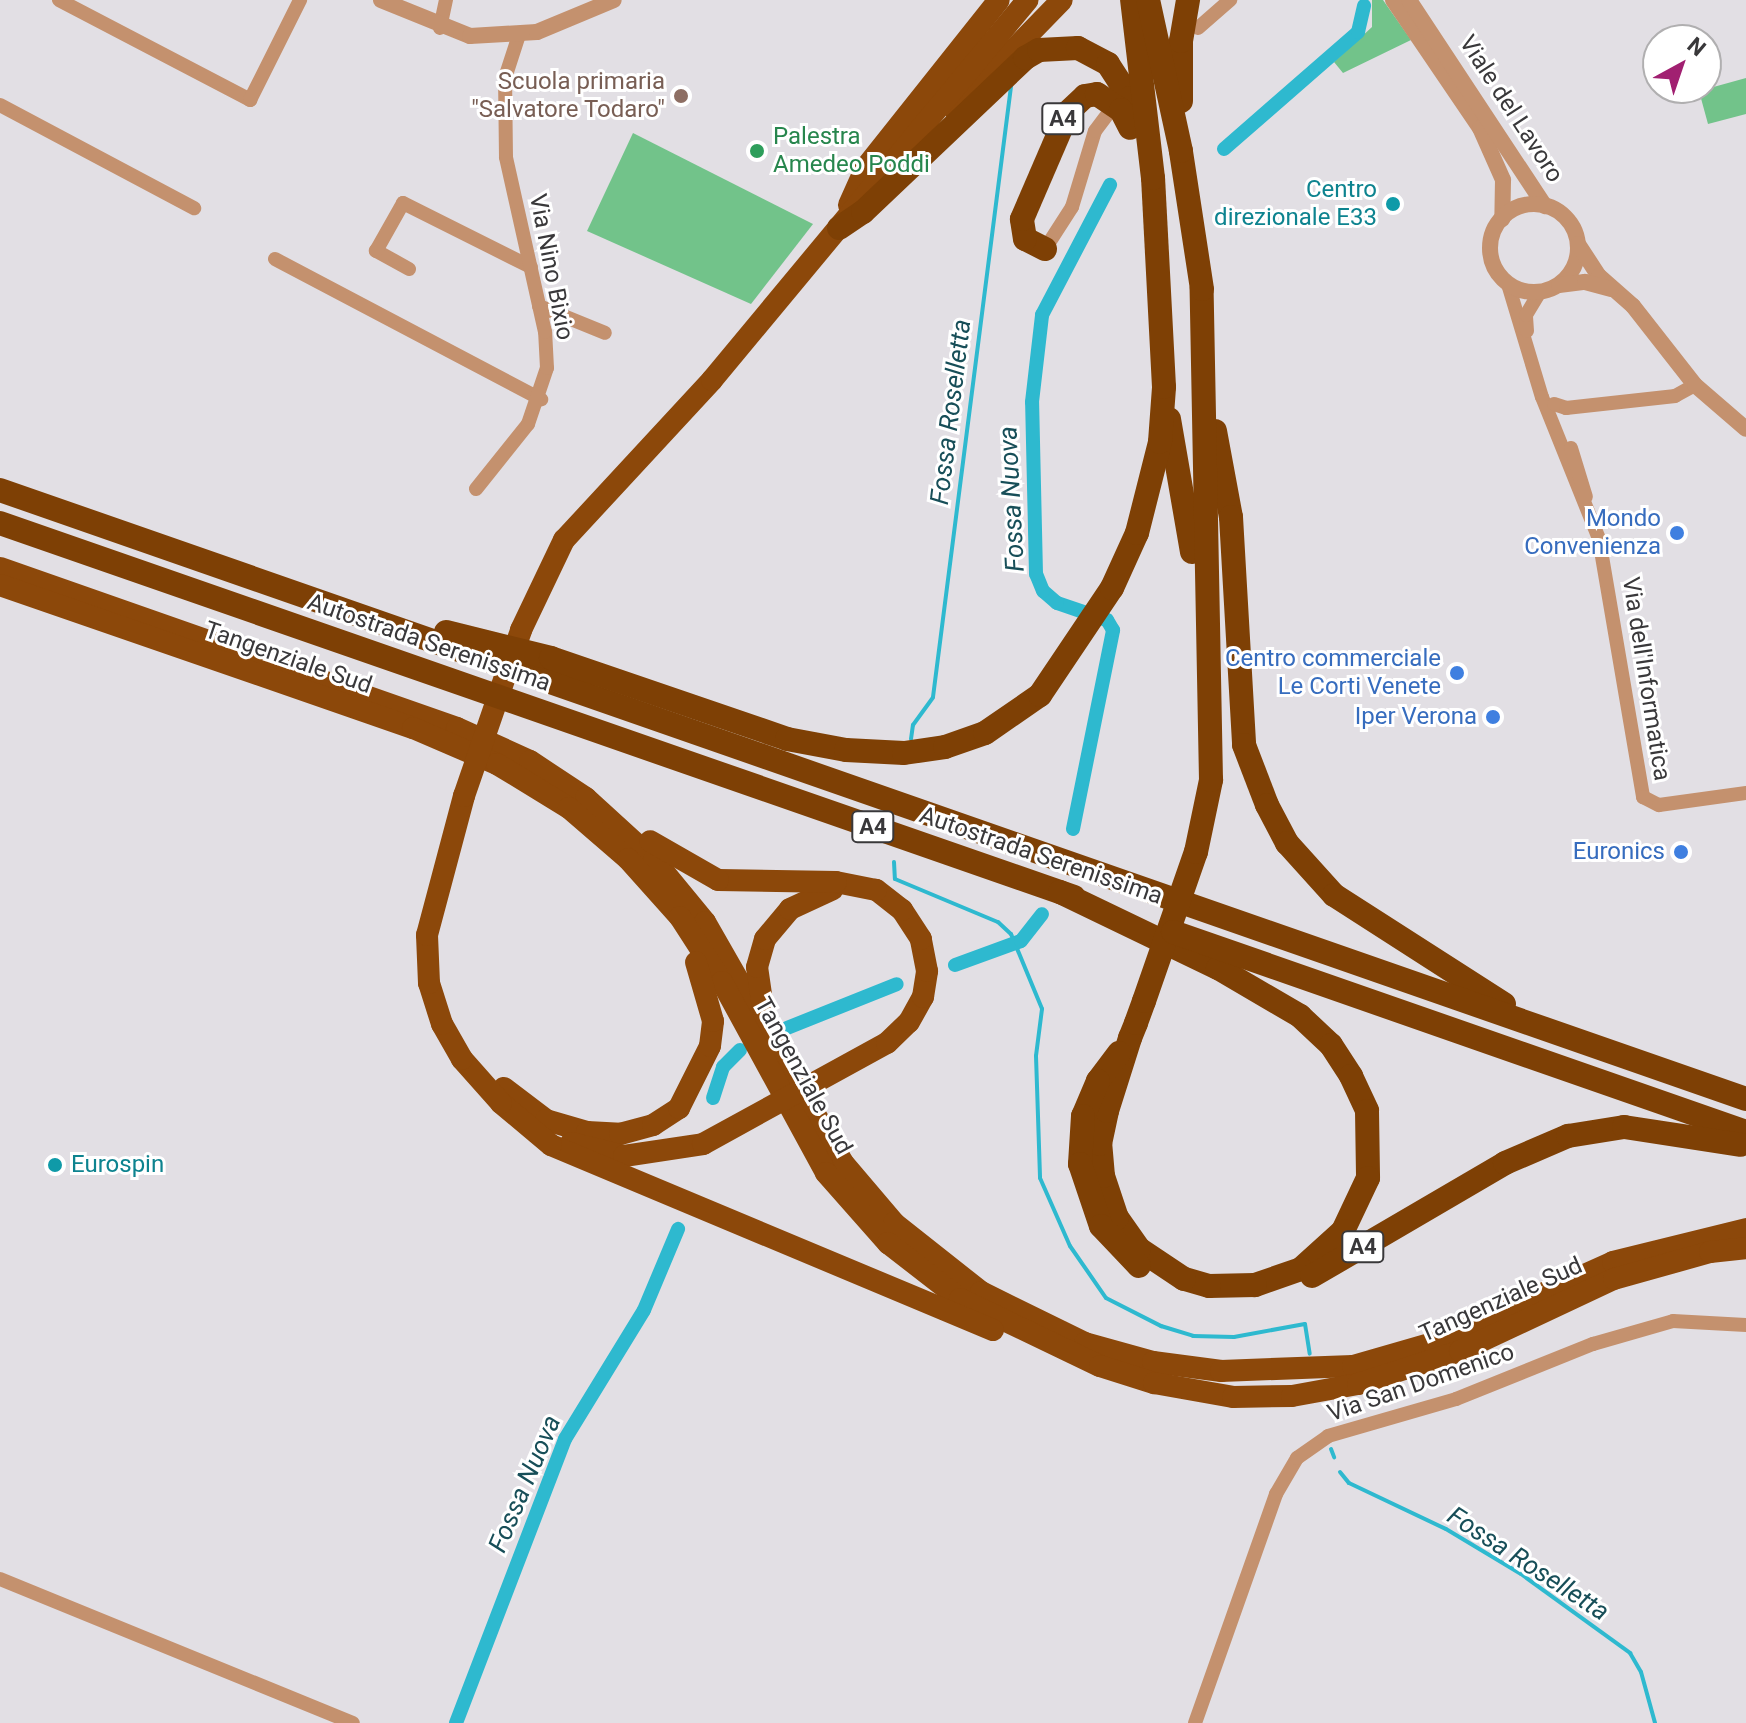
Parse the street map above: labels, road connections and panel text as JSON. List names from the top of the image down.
{
  "streets": {
    "highway": ["A4", "Autostrada Serenissima", "Tangenziale Sud"],
    "street": [
      "Viale del Lavoro",
      "Via Nino Bixio",
      "Via dell'Informatica",
      "Via San Domenico"
    ]
  },
  "crossings": [
    ["Viale del Lavoro", "Via dell'Informatica"],
    ["A4", "Autostrada Serenissima"]
  ],
  "water": ["Fossa Roselletta", "Fossa Nuova"],
  "places": [
    "Scuola primaria \"Salvatore Todaro\"",
    "Palestra Amedeo Poddi",
    "Centro direzionale E33",
    "Mondo Convenienza",
    "Centro commerciale Le Corti Venete",
    "Iper Verona",
    "Euronics",
    "Eurospin"
  ],
  "north": "top right"
}
